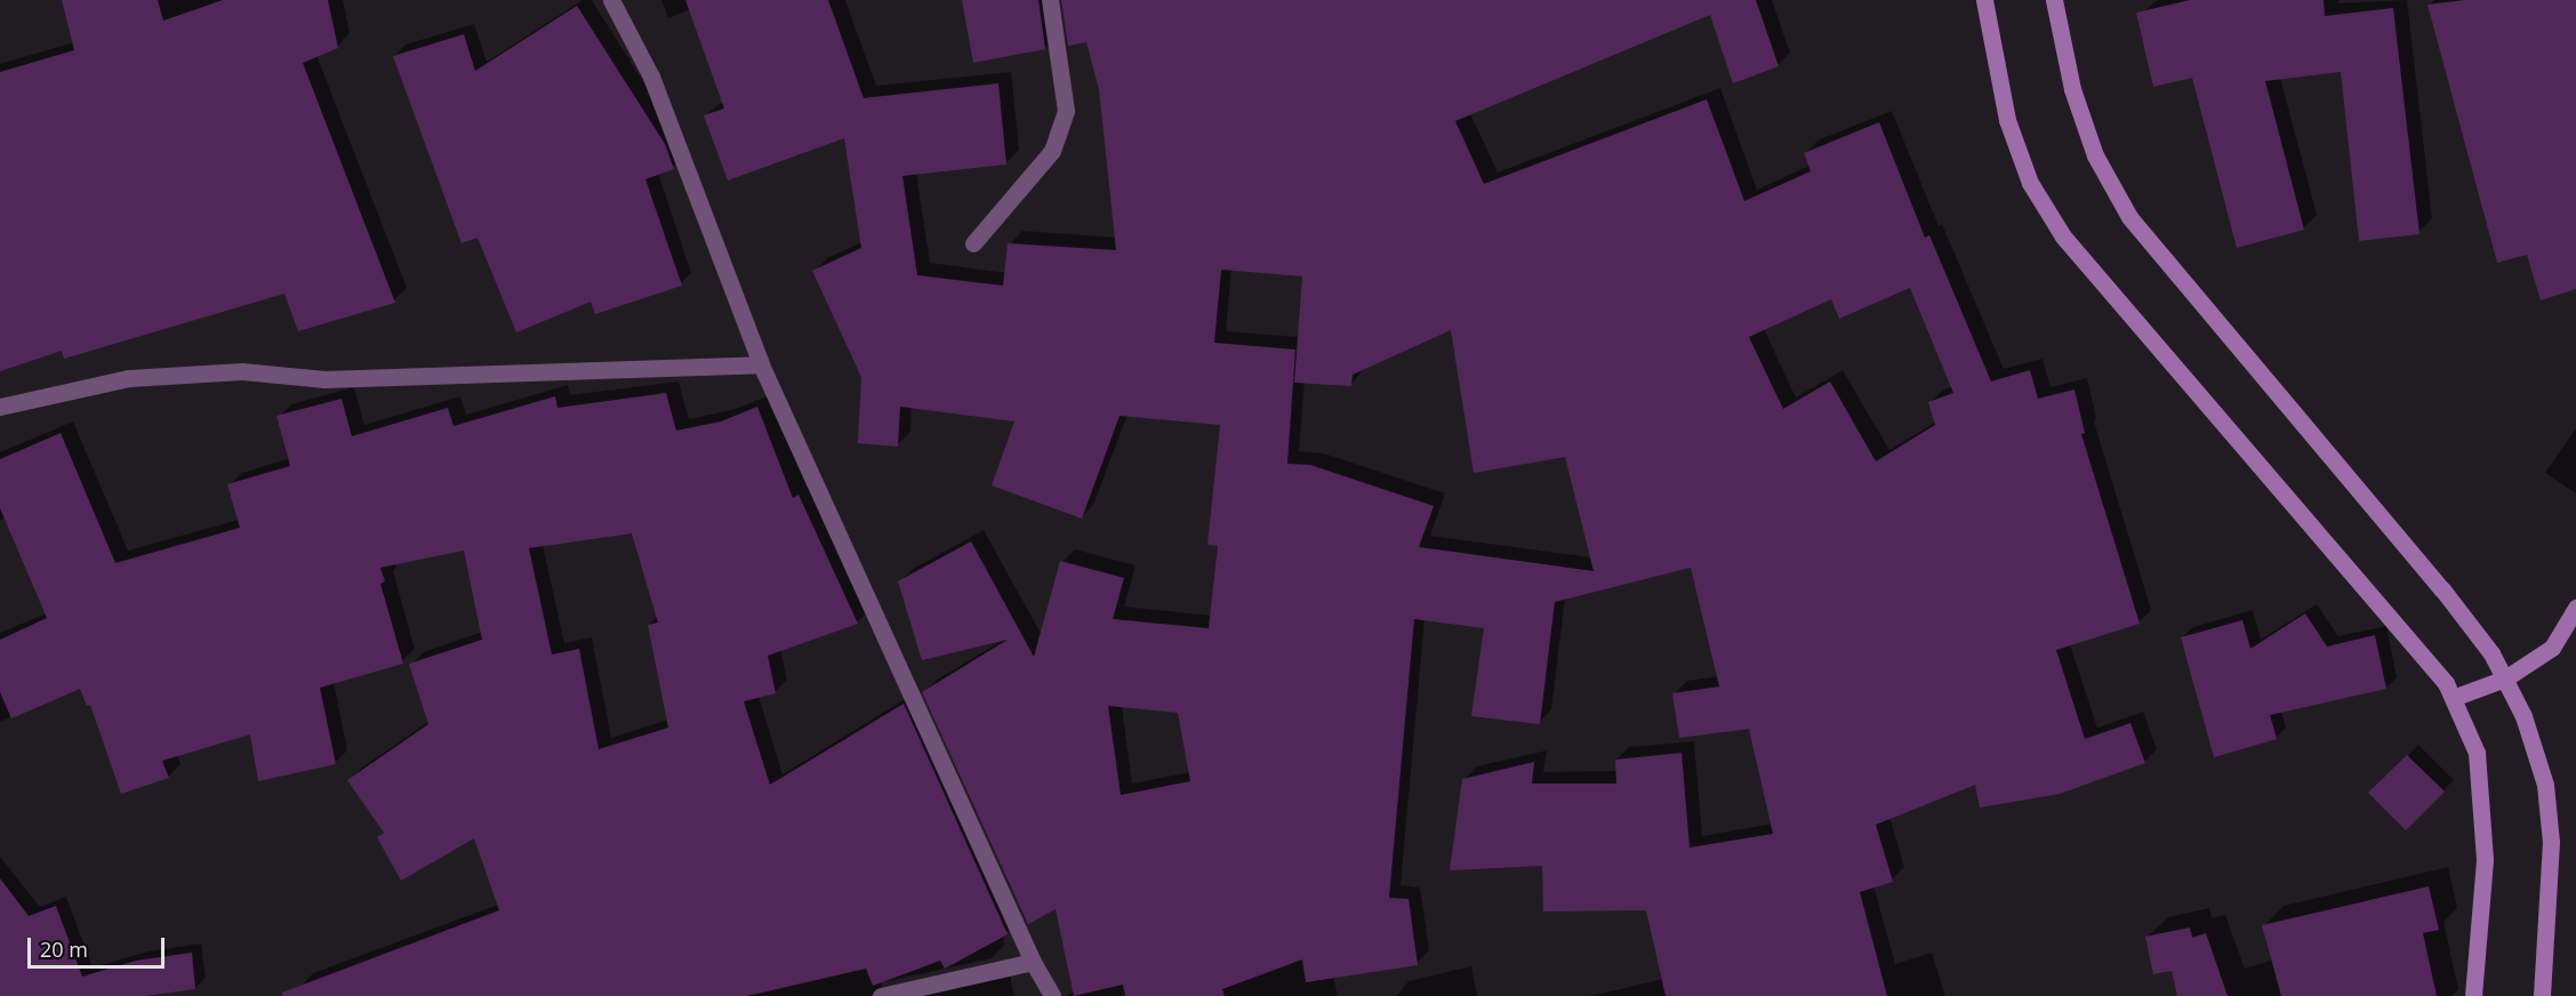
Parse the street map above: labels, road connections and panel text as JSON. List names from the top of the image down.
{
  "scale_bar": "20 m"
}
